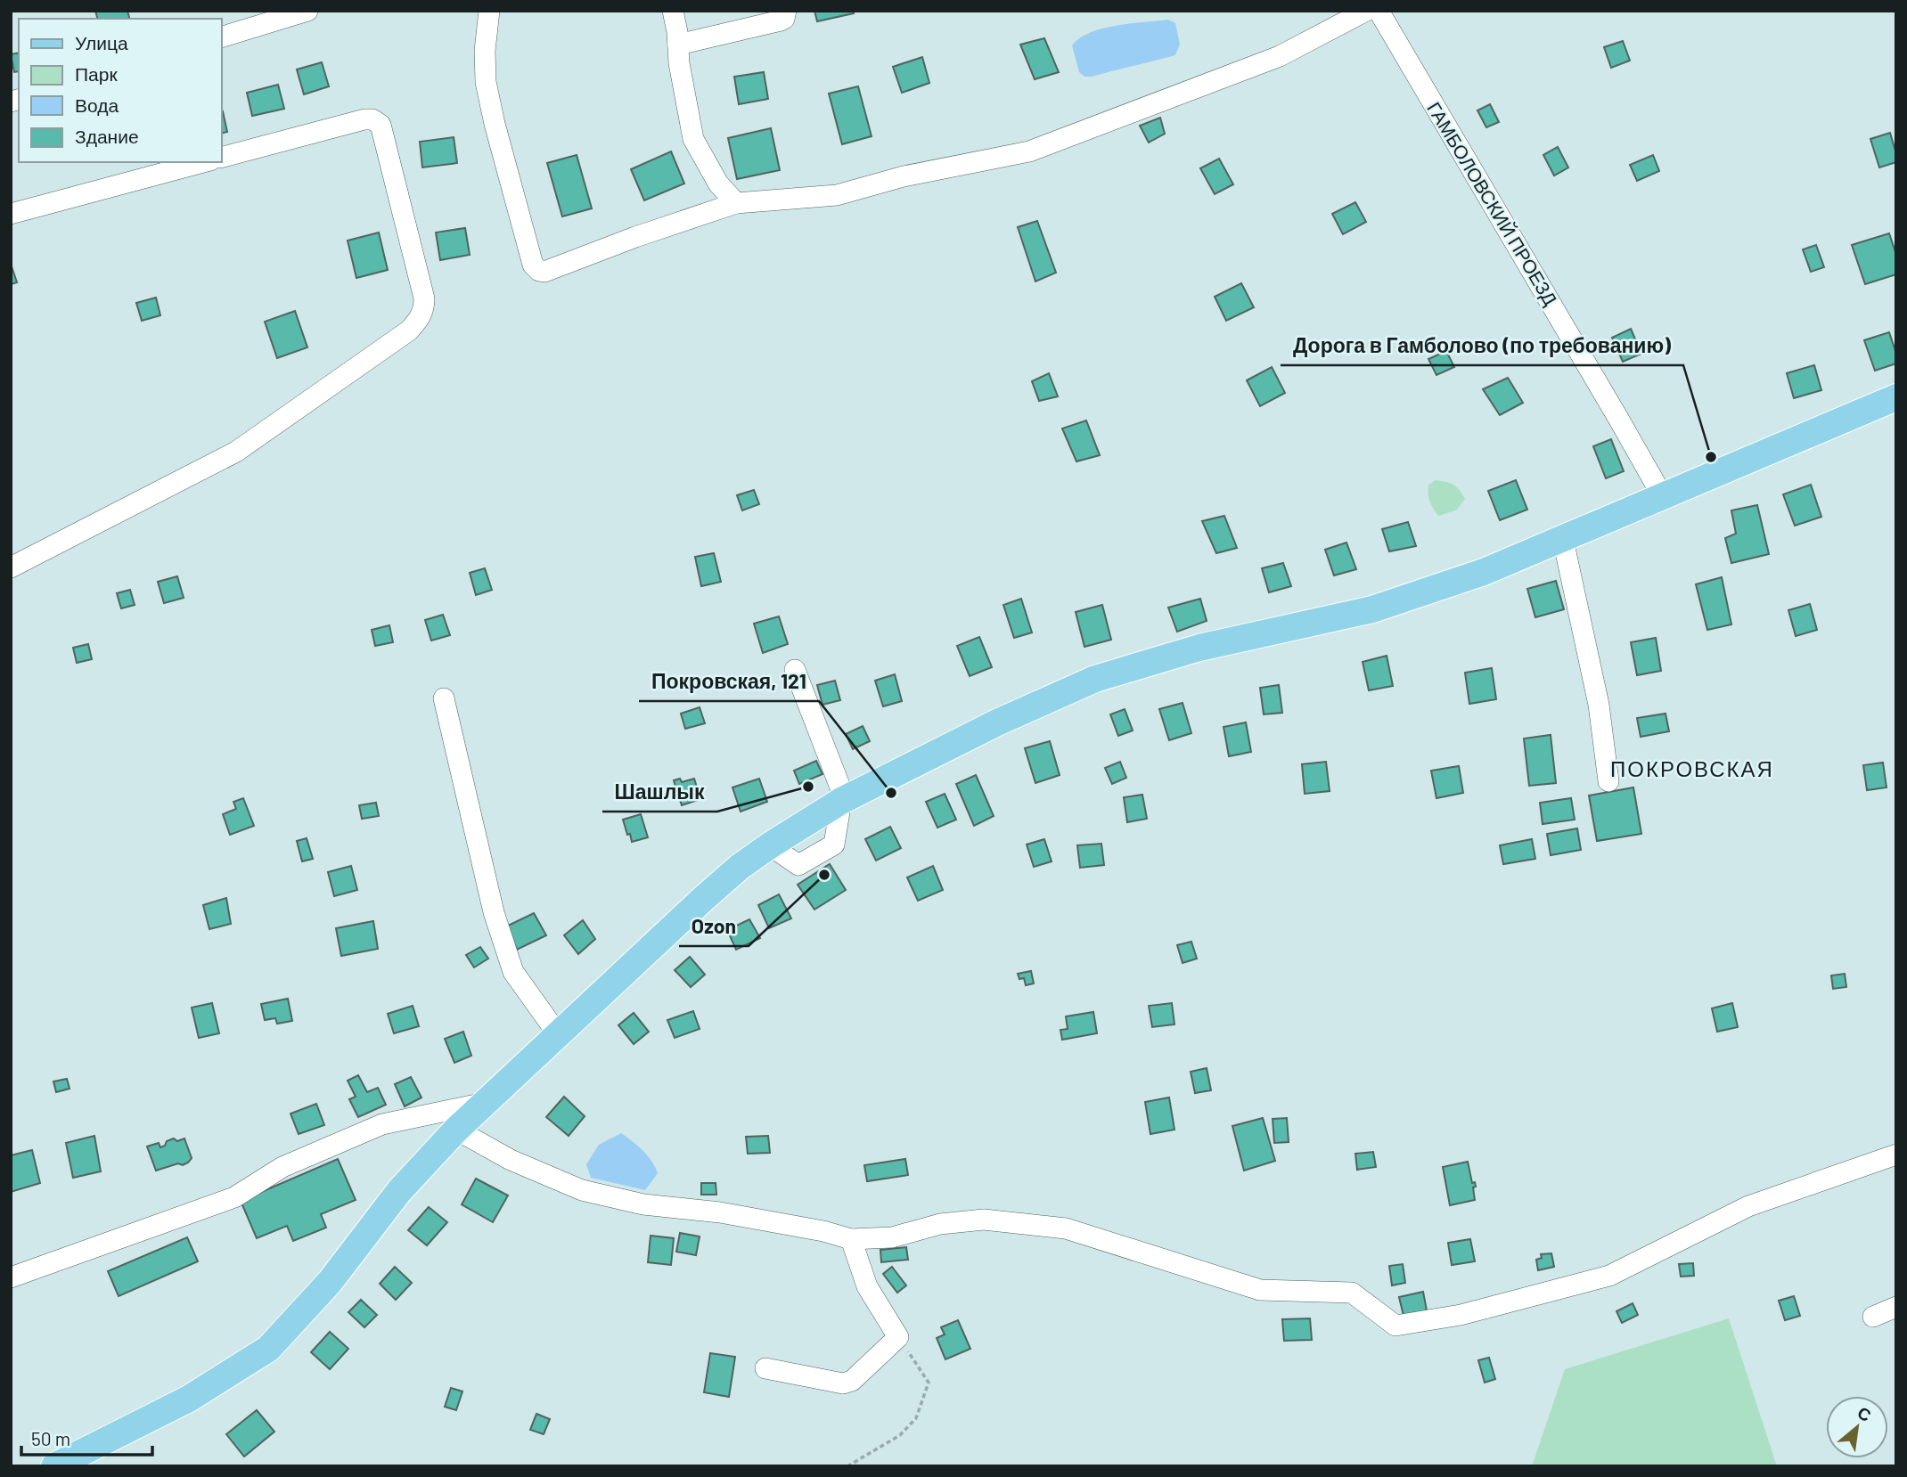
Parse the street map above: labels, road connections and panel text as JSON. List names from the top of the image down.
{
  "streets": {
    "street": ["ГАМБОЛОВСКИЙ ПРОЕЗД"]
  },
  "districts": ["ПОКРОВСКАЯ"],
  "places": [
    "Дорога в Гамболово (по требованию)",
    "Шашлык",
    "Покровская, 121",
    "Ozon"
  ],
  "legend": [
    "Улица",
    "Парк",
    "Вода",
    "Здание"
  ],
  "scale_bar": "50 m",
  "north": "top right"
}
